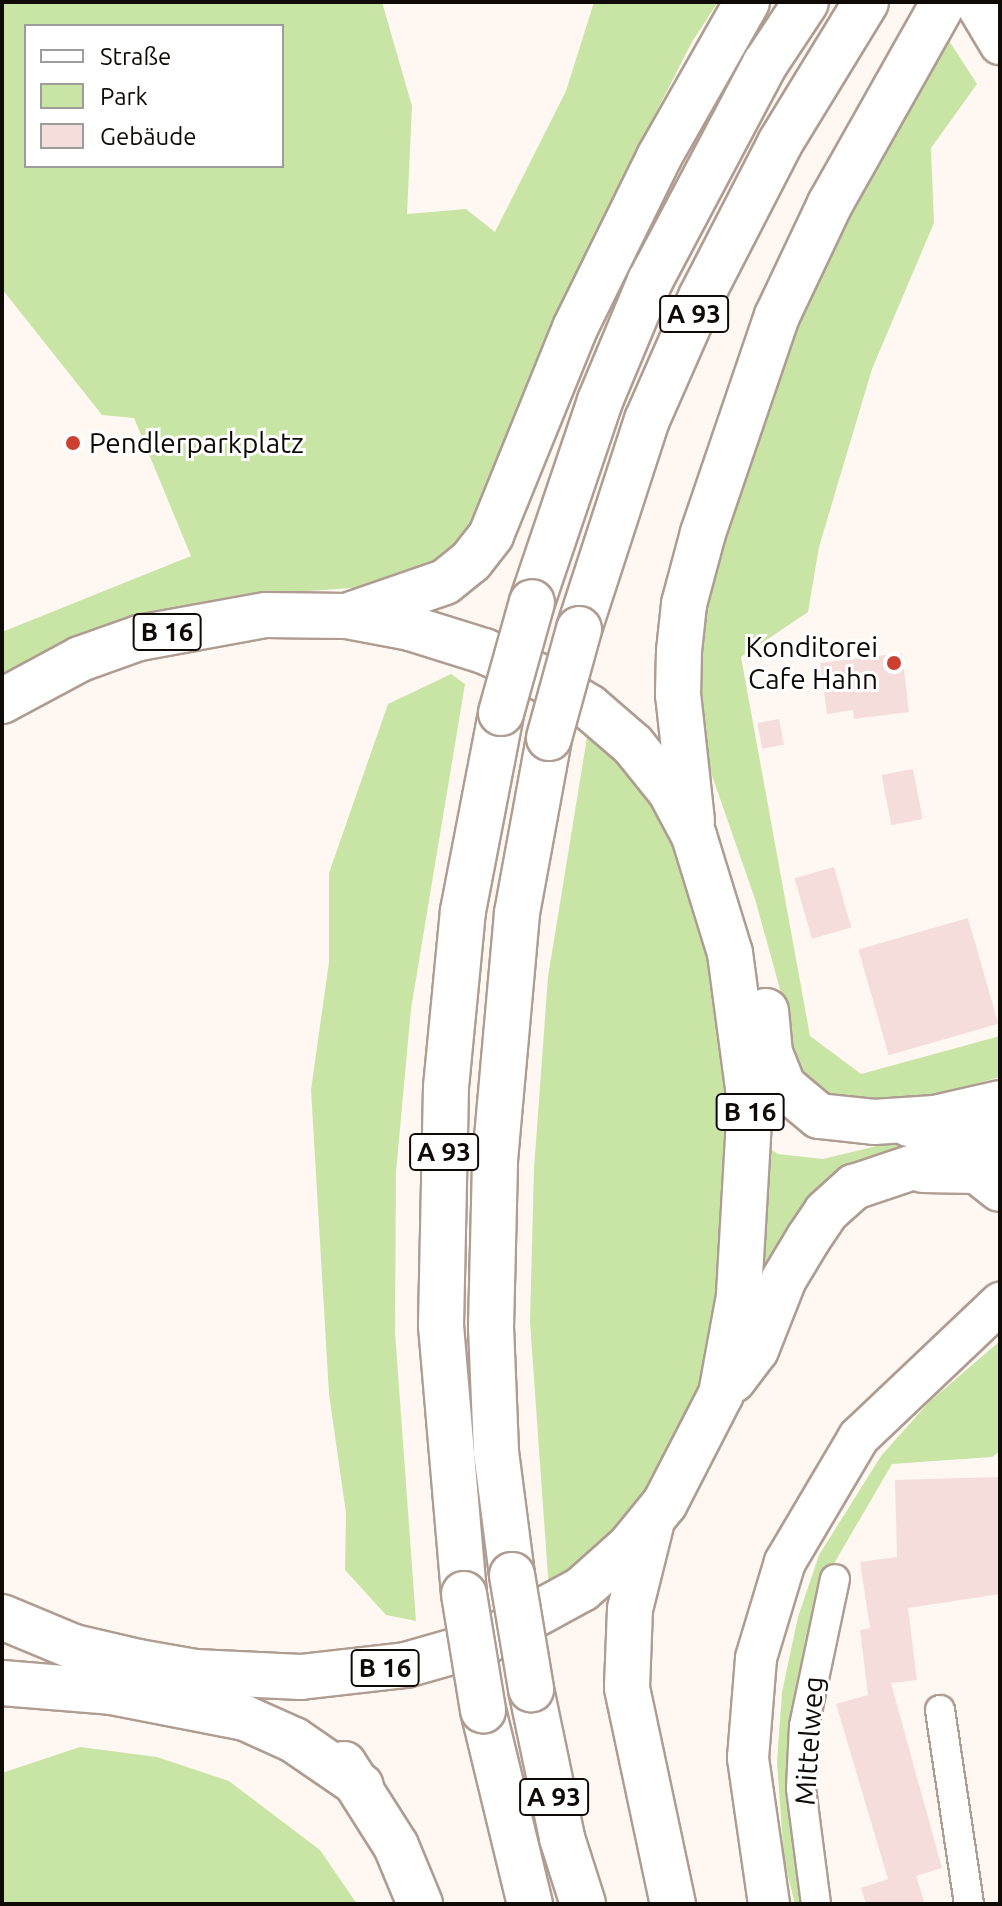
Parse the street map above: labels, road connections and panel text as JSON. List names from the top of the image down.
{
  "streets": {
    "highway": ["A 93", "B 16"],
    "street": ["Mittelweg"]
  },
  "places": ["Pendlerparkplatz", "Konditorei Cafe Hahn"],
  "legend": ["Straße", "Park", "Gebäude"]
}
